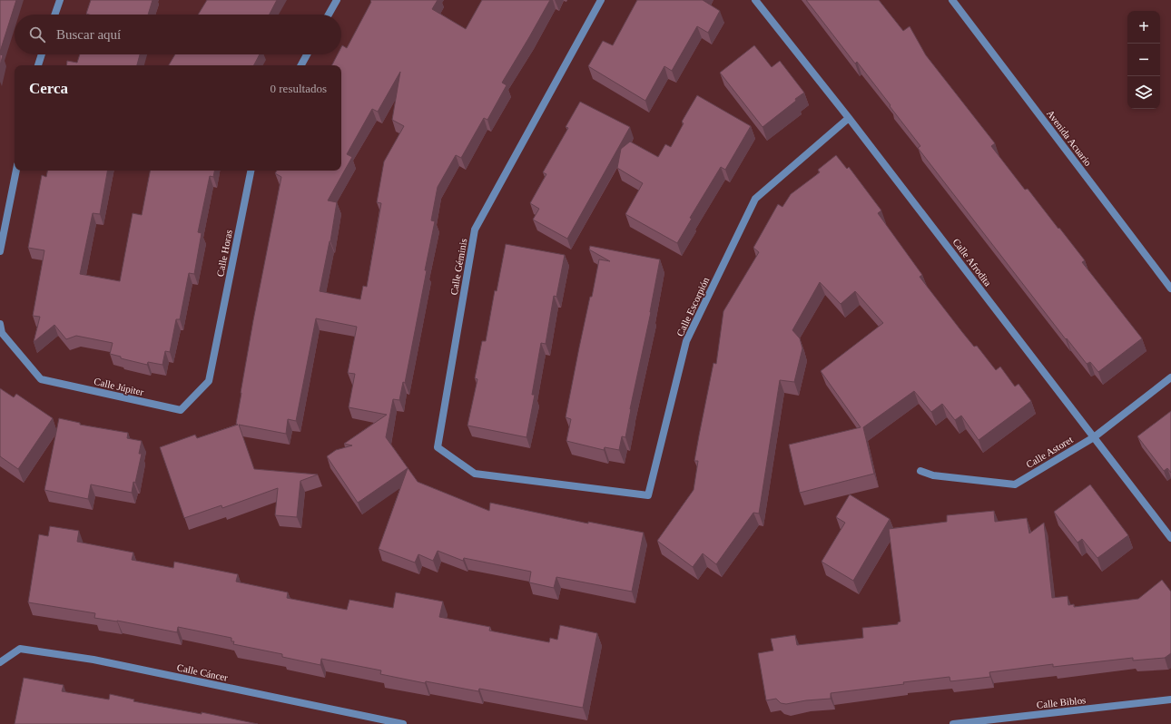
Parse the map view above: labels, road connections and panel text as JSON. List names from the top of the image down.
{
  "streets": {
    "street": [
      "Avenida Acuario",
      "Calle Horas",
      "Calle Afrodita",
      "Calle Géminis",
      "Calle Escorpión",
      "Calle Júpiter",
      "Calle Astoret",
      "Calle Cáncer",
      "Calle Biblos"
    ]
  },
  "crossings": [
    ["Calle Horas", "Calle Júpiter"],
    ["Calle Afrodita", "Calle Escorpión"],
    ["Calle Afrodita", "Calle Astoret"],
    ["Calle Géminis", "Calle Escorpión"]
  ],
  "page": {
    "map_buttons": ["+", "−"],
    "search": "Buscar aquí",
    "heading": ["Cerca", "0 resultados"]
  }
}
